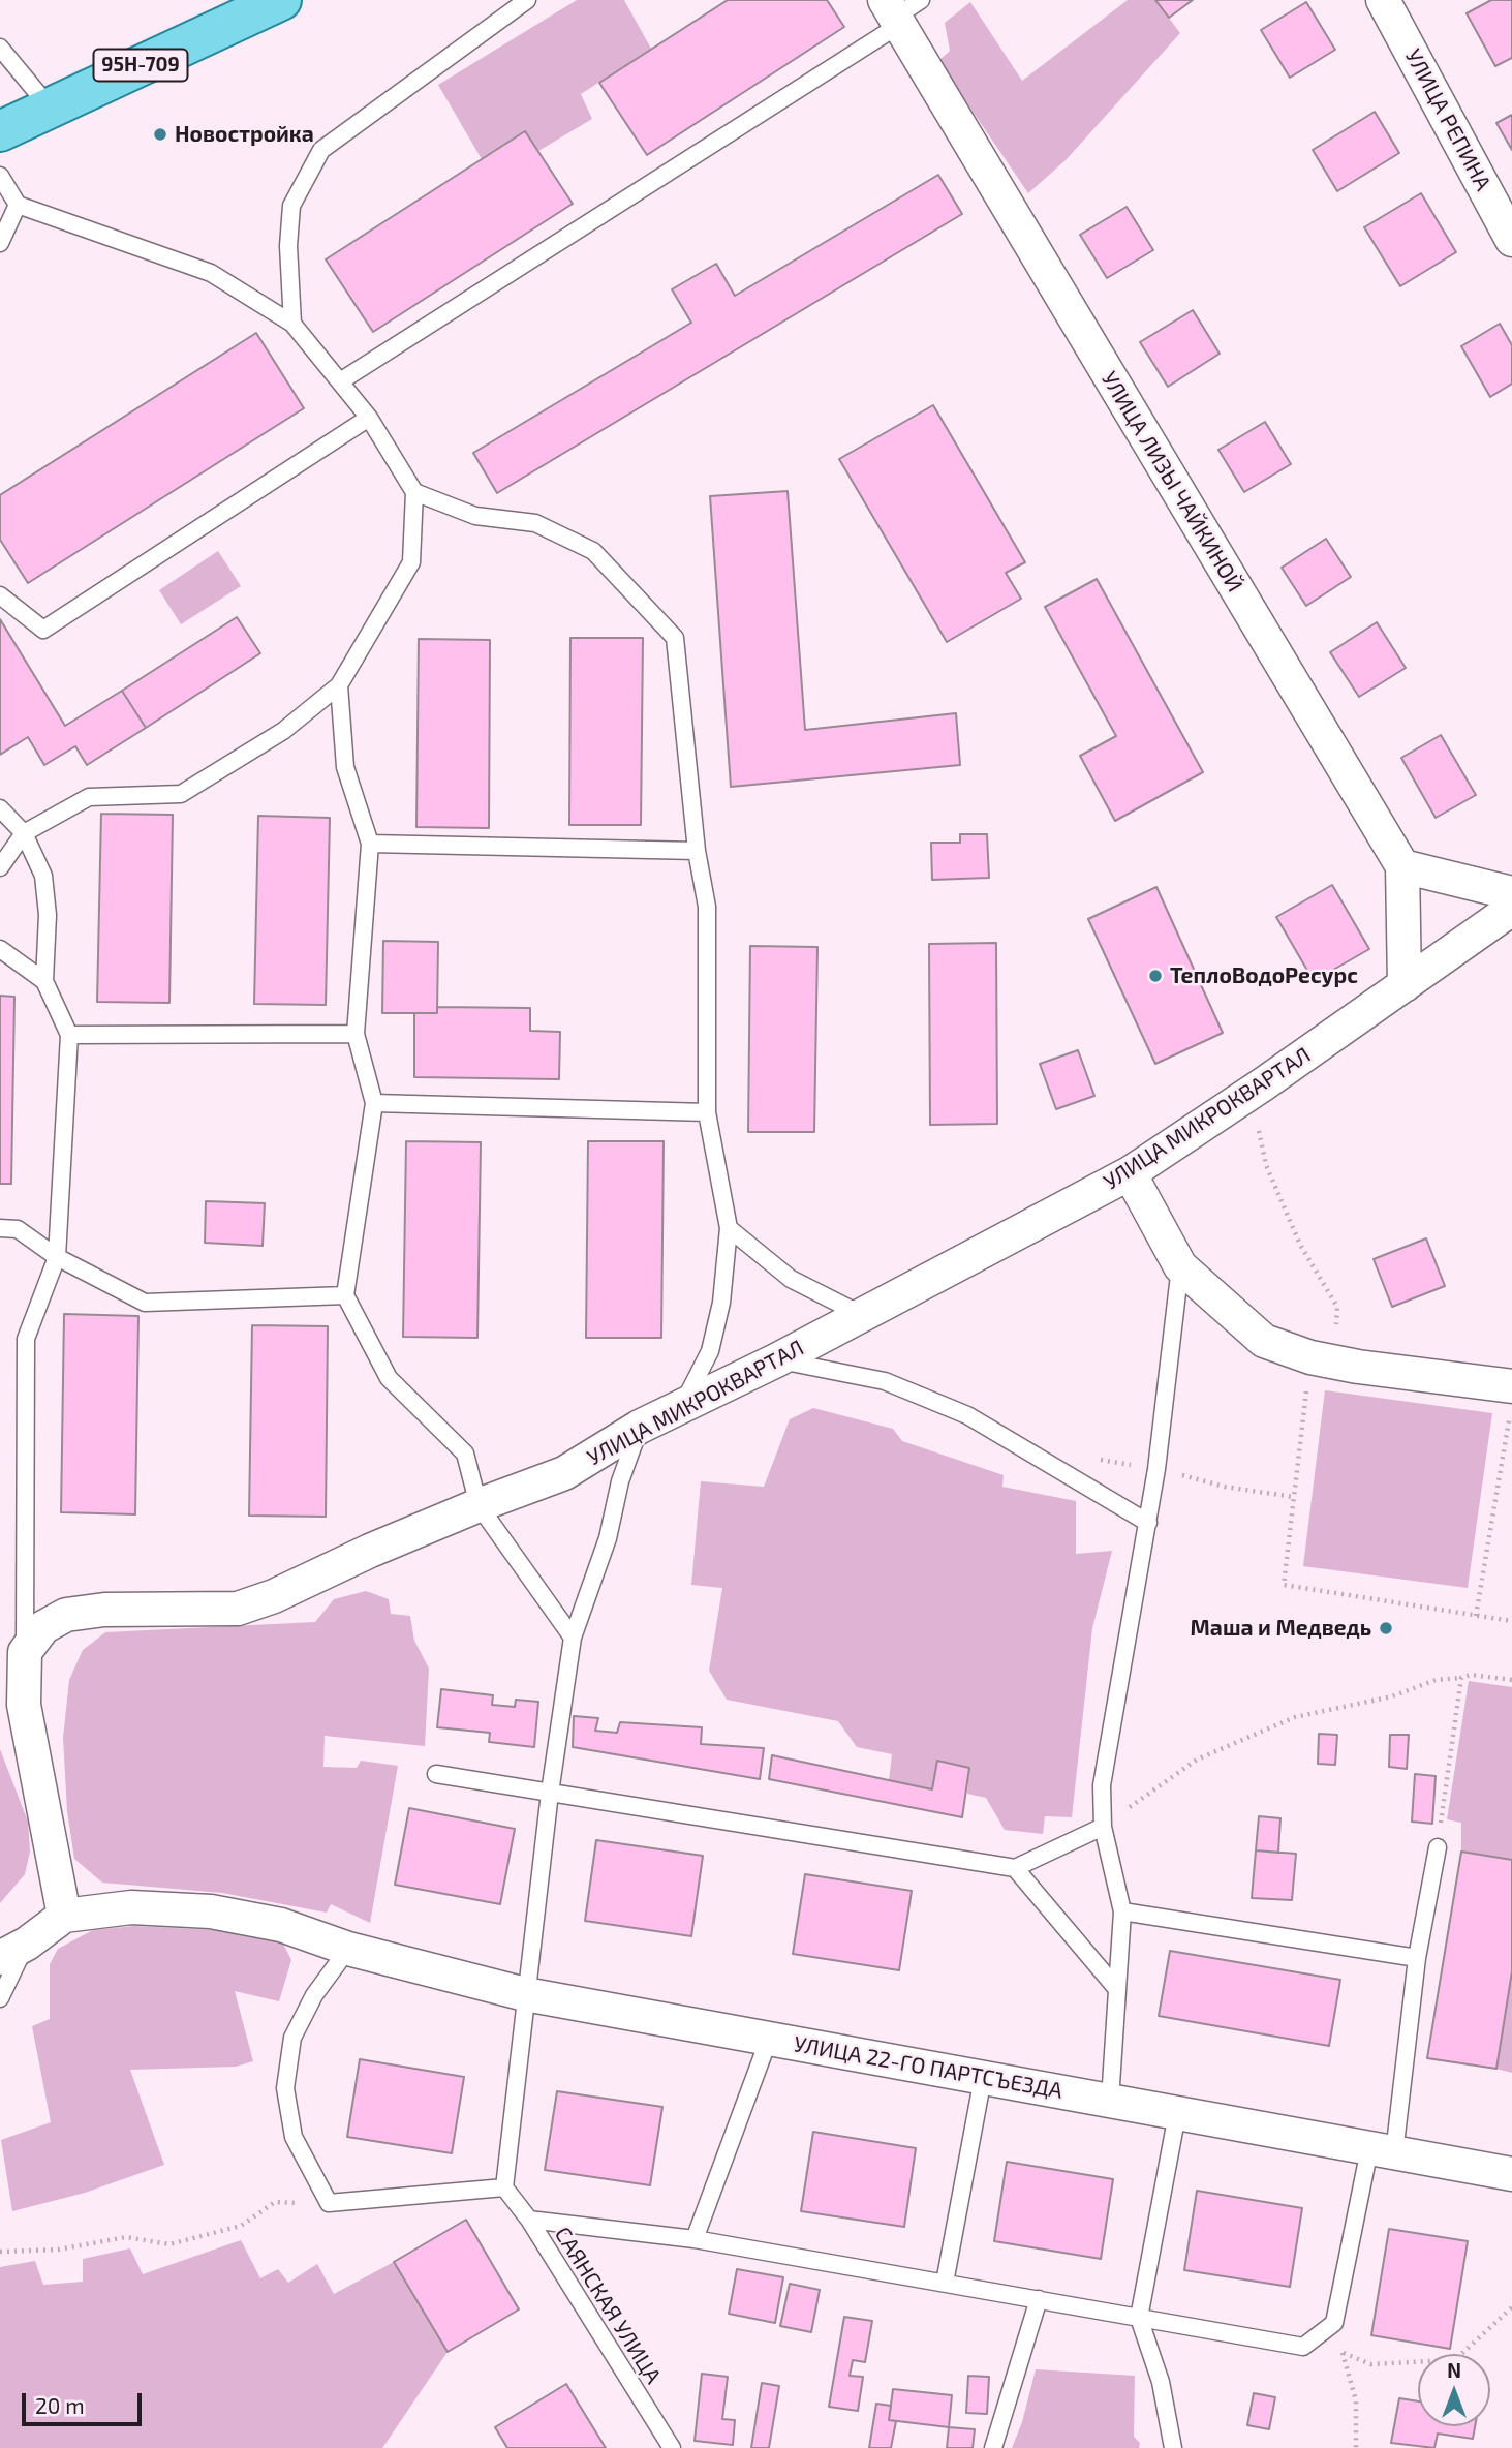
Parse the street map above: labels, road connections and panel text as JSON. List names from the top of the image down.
{
  "streets": {
    "main road": ["95Н-709"],
    "street": [
      "УЛИЦА РЕПИНА",
      "УЛИЦА ЛИЗЫ ЧАЙКИНОЙ",
      "УЛИЦА МИКРОКВАРТАЛ",
      "УЛИЦА 22-ГО ПАРТСЪЕЗДА"
    ],
    "lane": ["САЯНСКАЯ УЛИЦА"]
  },
  "places": ["Новостройка", "ТеплоВодоРесурс", "Маша и Медведь"],
  "scale_bar": "20 m",
  "north": "top"
}
